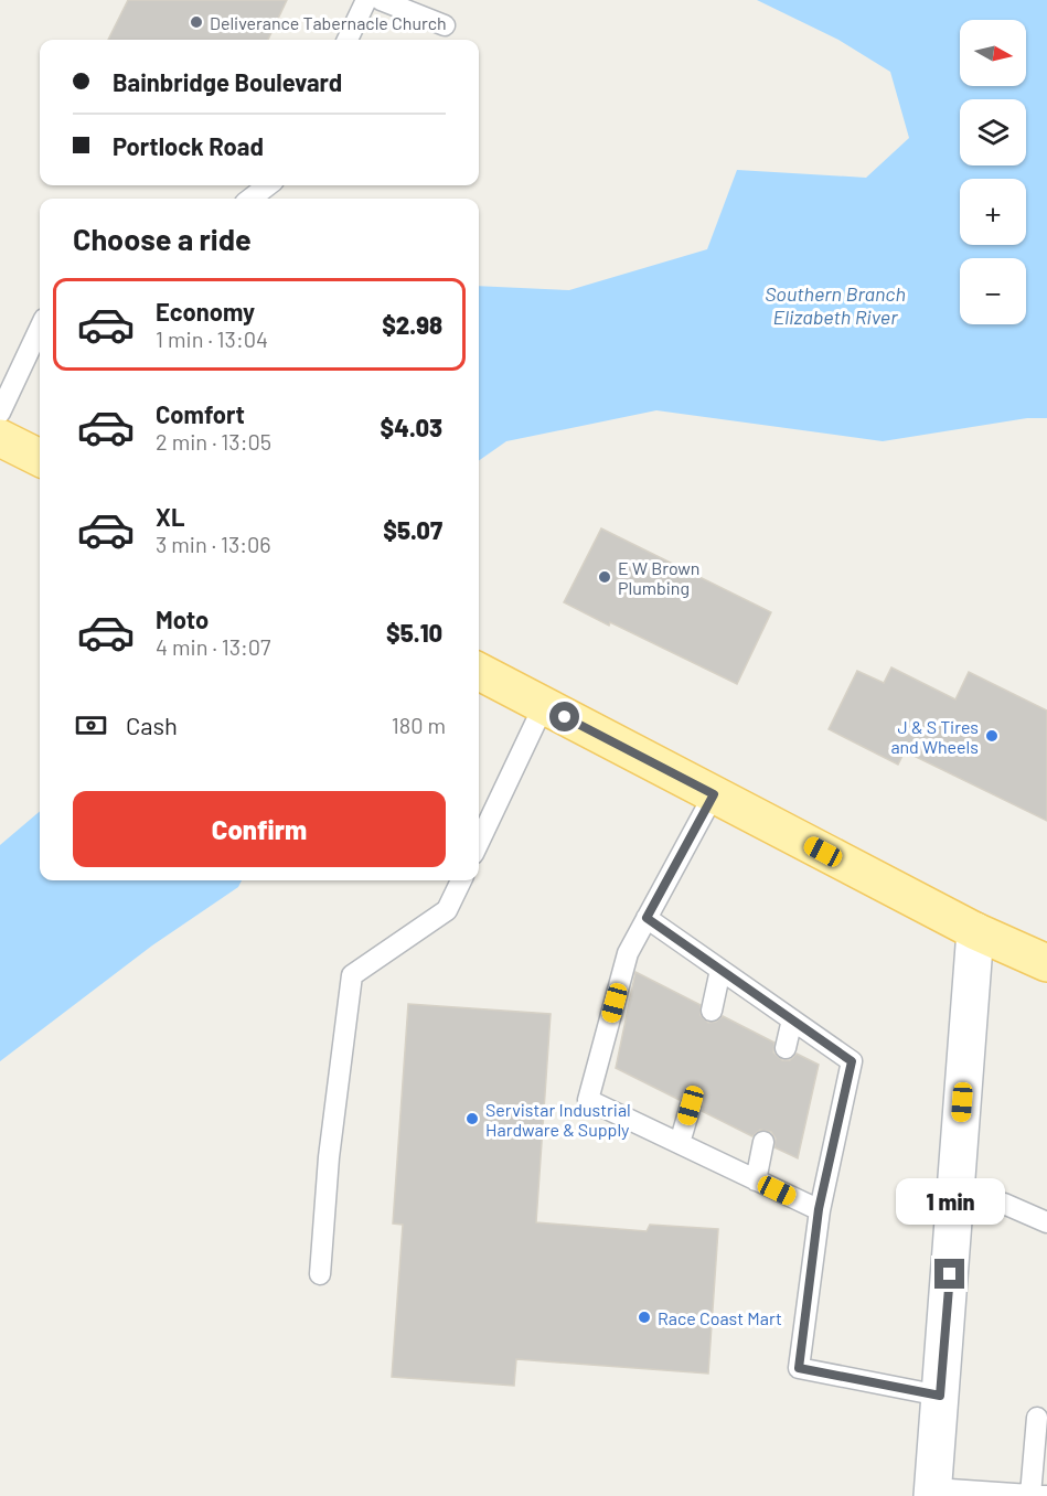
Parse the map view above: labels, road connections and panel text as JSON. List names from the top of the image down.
{
  "water": ["Southern Branch Elizabeth River"],
  "places": [
    "Deliverance Tabernacle Church",
    "E W Brown Plumbing",
    "J & S Tires and Wheels",
    "Servistar Industrial Hardware & Supply",
    "Race Coast Mart"
  ],
  "north": "right",
  "page": {
    "map_buttons": ["+", "−"],
    "banner": ["Bainbridge Boulevard", "Portlock Road"],
    "heading": "Choose a ride",
    "list": [
      {
        "name": "Economy",
        "note": "1 min · 13:04",
        "value": "$2.98"
      },
      {
        "name": "Comfort",
        "note": "2 min · 13:05",
        "value": "$4.03"
      },
      {
        "name": "XL",
        "note": "3 min · 13:06",
        "value": "$5.07"
      },
      {
        "name": "Moto",
        "note": "4 min · 13:07",
        "value": "$5.10"
      }
    ],
    "pay": ["Cash", "180 m"],
    "buttons": "Confirm",
    "bubble": "1 min"
  }
}
